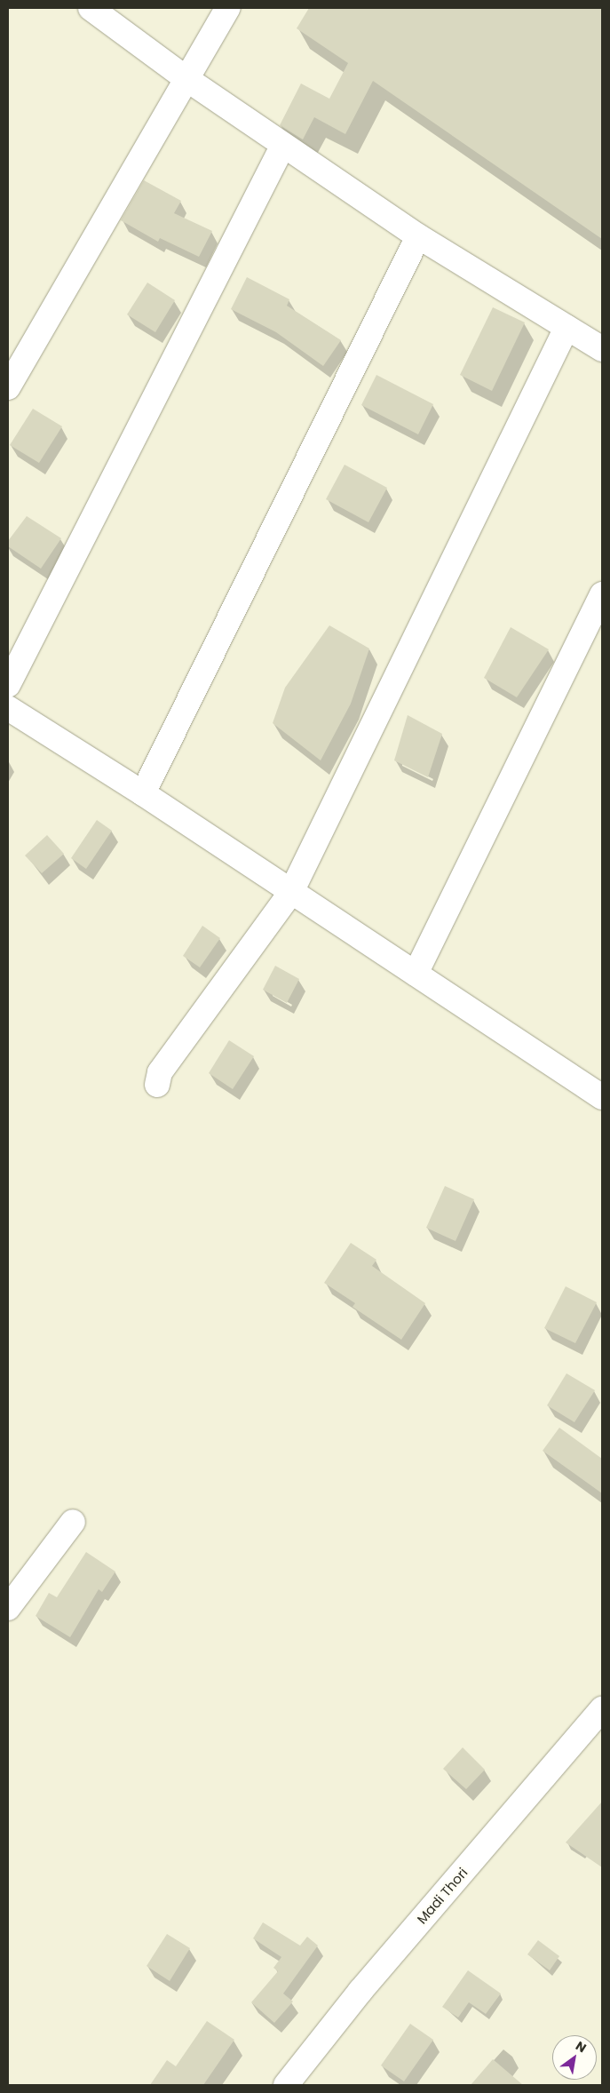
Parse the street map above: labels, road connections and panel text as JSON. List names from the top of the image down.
{
  "streets": {
    "street": ["Madi Thori"]
  },
  "north": "top right"
}
